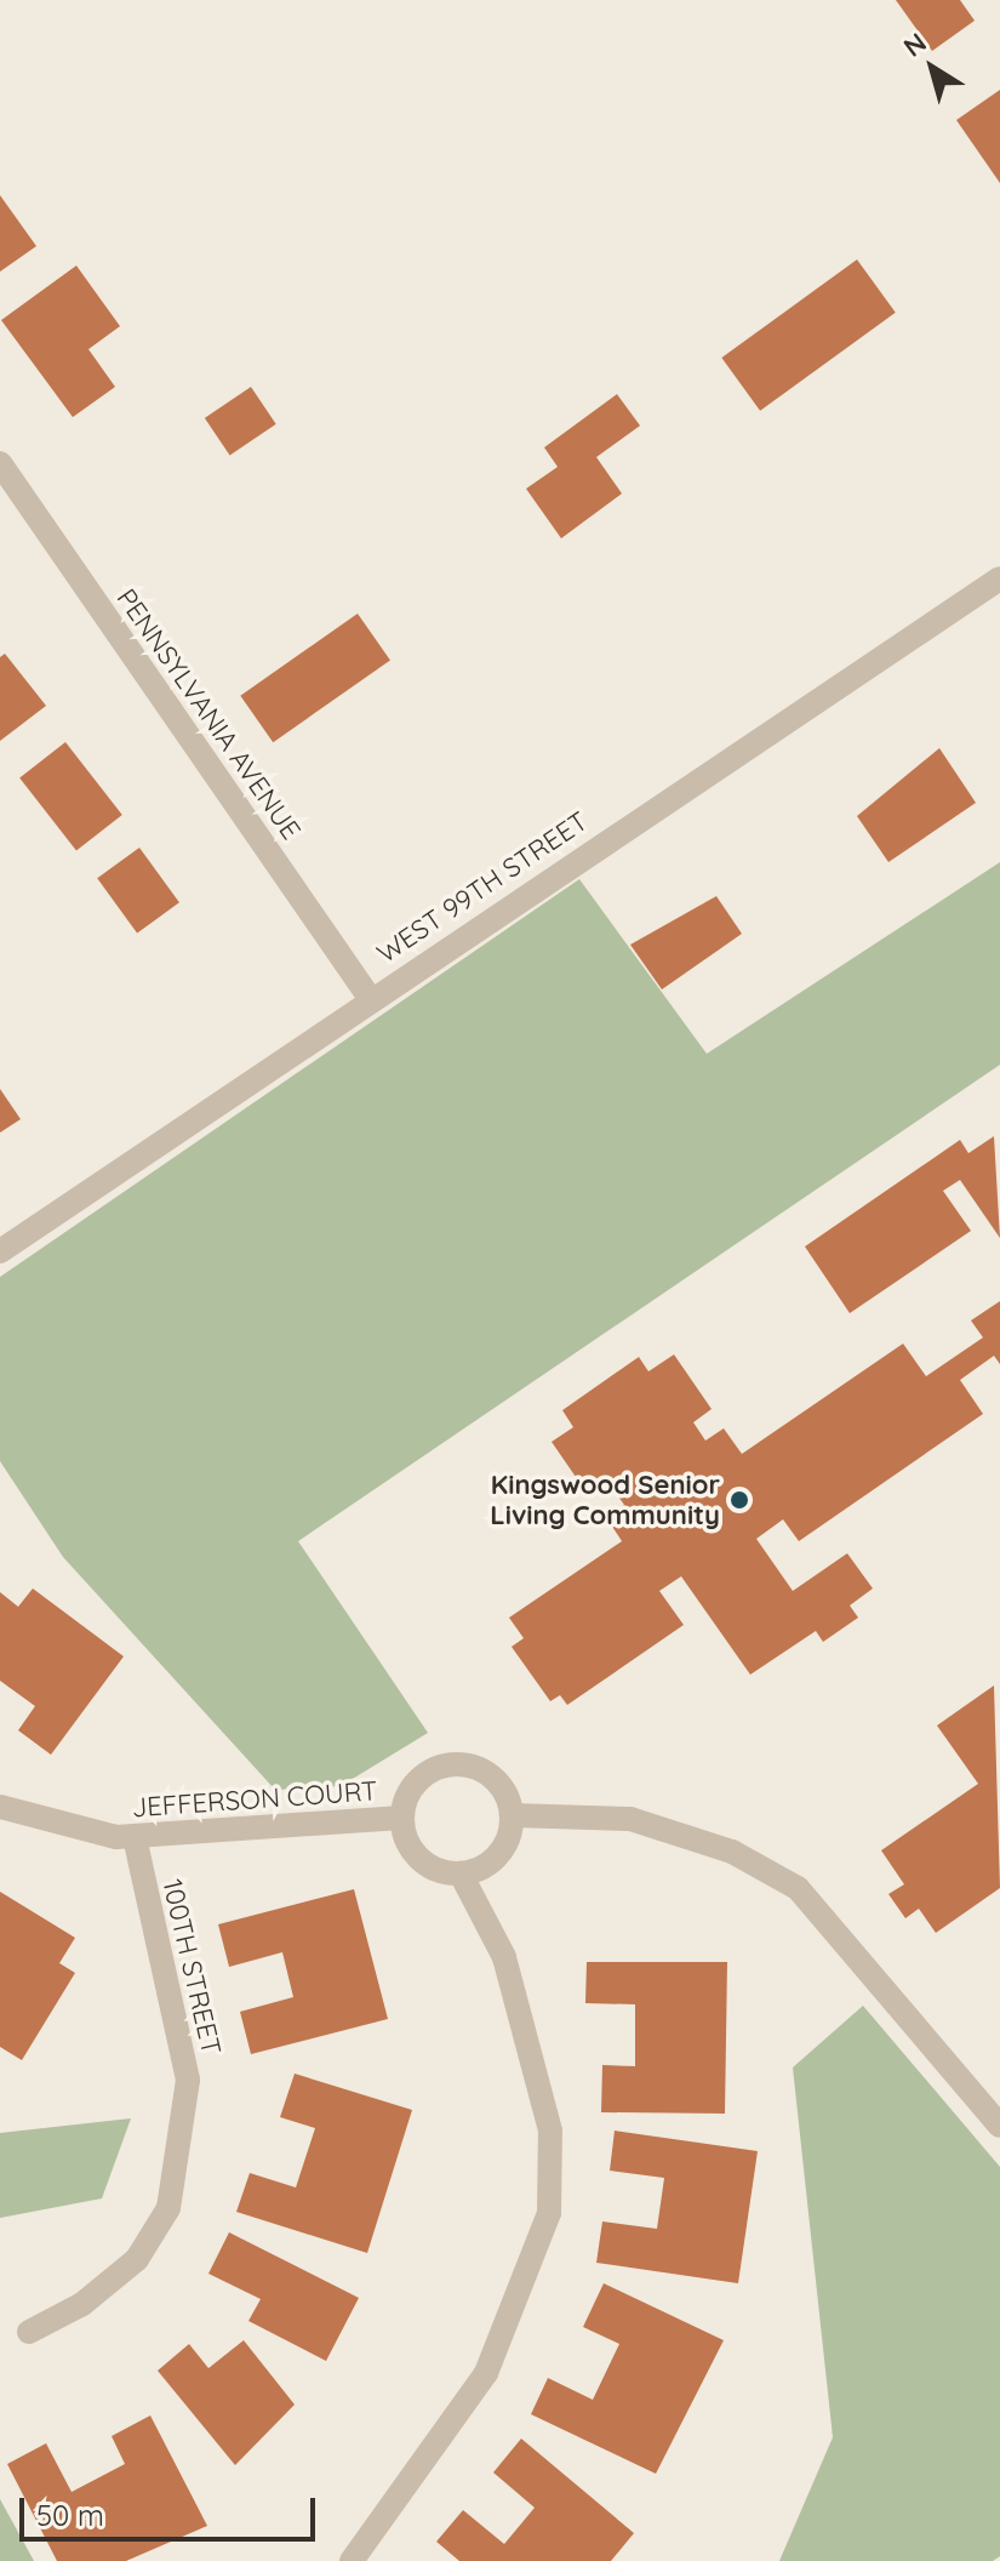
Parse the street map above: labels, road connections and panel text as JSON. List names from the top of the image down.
{
  "streets": {
    "street": [
      "PENNSYLVANIA AVENUE",
      "WEST 99TH STREET",
      "JEFFERSON COURT",
      "100TH STREET"
    ]
  },
  "crossings": [
    ["PENNSYLVANIA AVENUE", "WEST 99TH STREET"],
    ["JEFFERSON COURT", "100TH STREET"]
  ],
  "places": ["Kingswood Senior Living Community"],
  "scale_bar": "50 m",
  "north": "top left"
}
